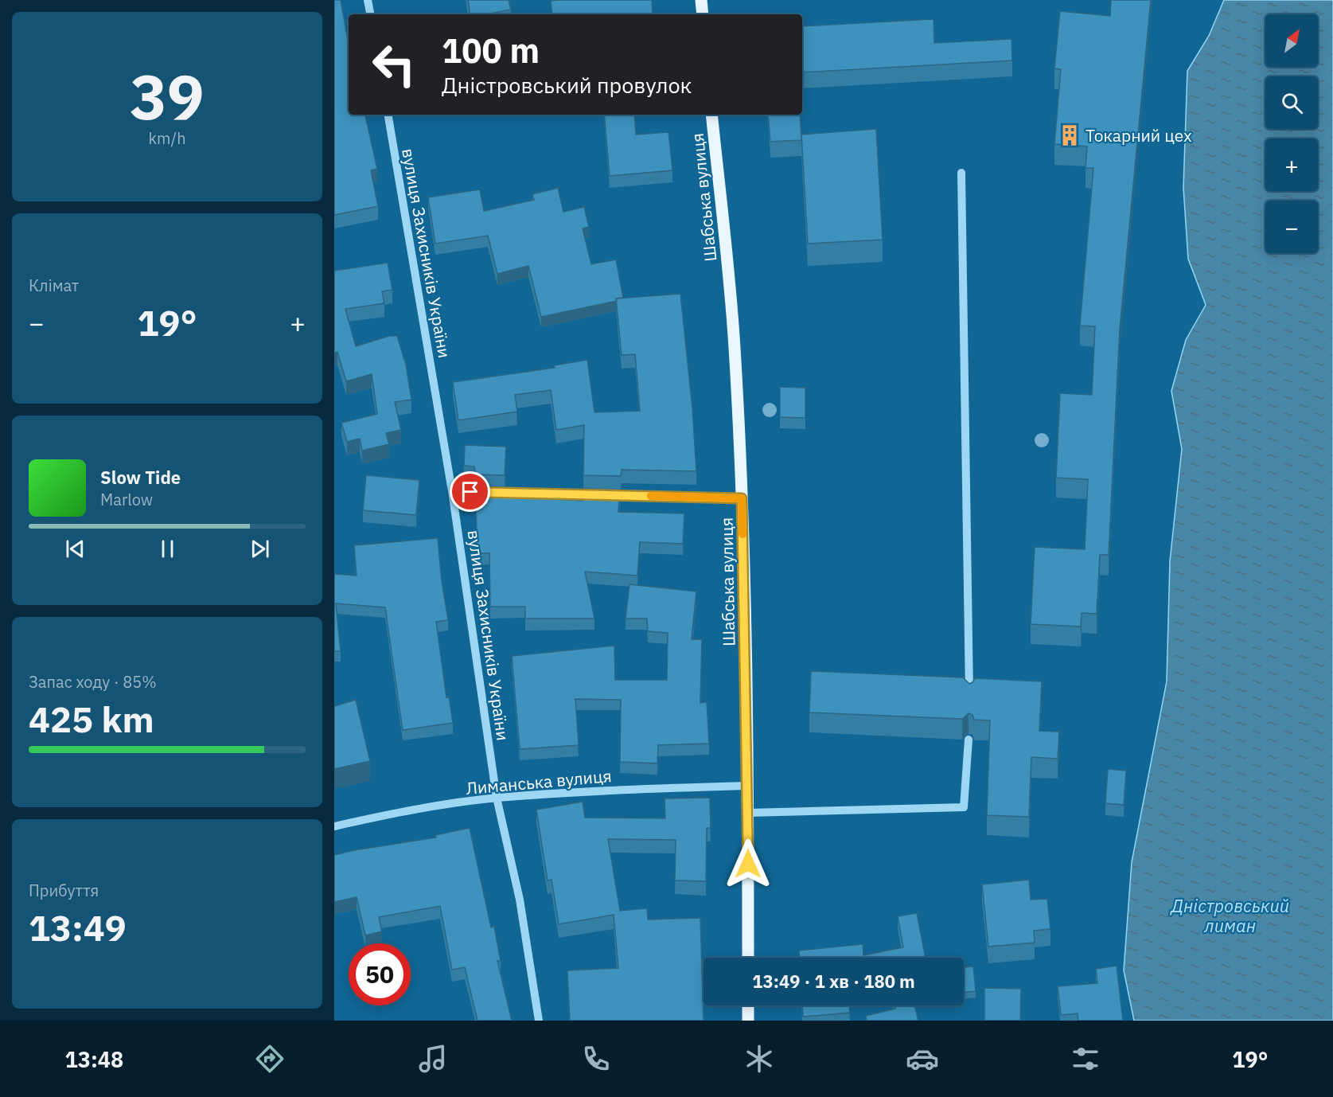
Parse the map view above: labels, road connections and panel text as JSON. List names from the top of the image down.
{
  "streets": {
    "main road": ["Шабська вулиця"],
    "street": ["вулиця Захисників України", "Лиманська вулиця"]
  },
  "crossings": [
    ["Шабська вулиця", "Лиманська вулиця"],
    ["вулиця Захисників України", "Лиманська вулиця"]
  ],
  "water": ["Дністровський лиман"],
  "places": {
    "building": ["Токарний цех"]
  },
  "north": "top right",
  "page": {
    "tile": [
      ["39", "km/h"],
      "Клімат",
      ["Запас ходу · 85%", "425 km"],
      ["Прибуття", "13:49"]
    ],
    "map_buttons": ["+", "−"],
    "turn": ["100 m", "Дністровський провулок"],
    "heat": ["−", "19°", "+"],
    "song": ["Slow Tide", "Marlow"],
    "limit": "50",
    "trip": "13:49 · 1 хв · 180 m",
    "tabs": ["13:48", "19°"]
  }
}
